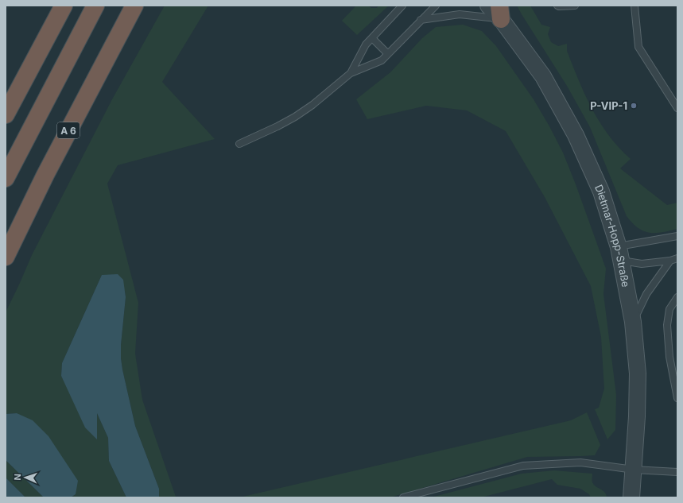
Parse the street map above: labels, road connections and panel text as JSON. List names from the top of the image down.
{
  "streets": {
    "highway": ["A 6"],
    "street": ["Dietmar-Hopp-Straße"]
  },
  "places": ["P-VIP-1"],
  "north": "left"
}
